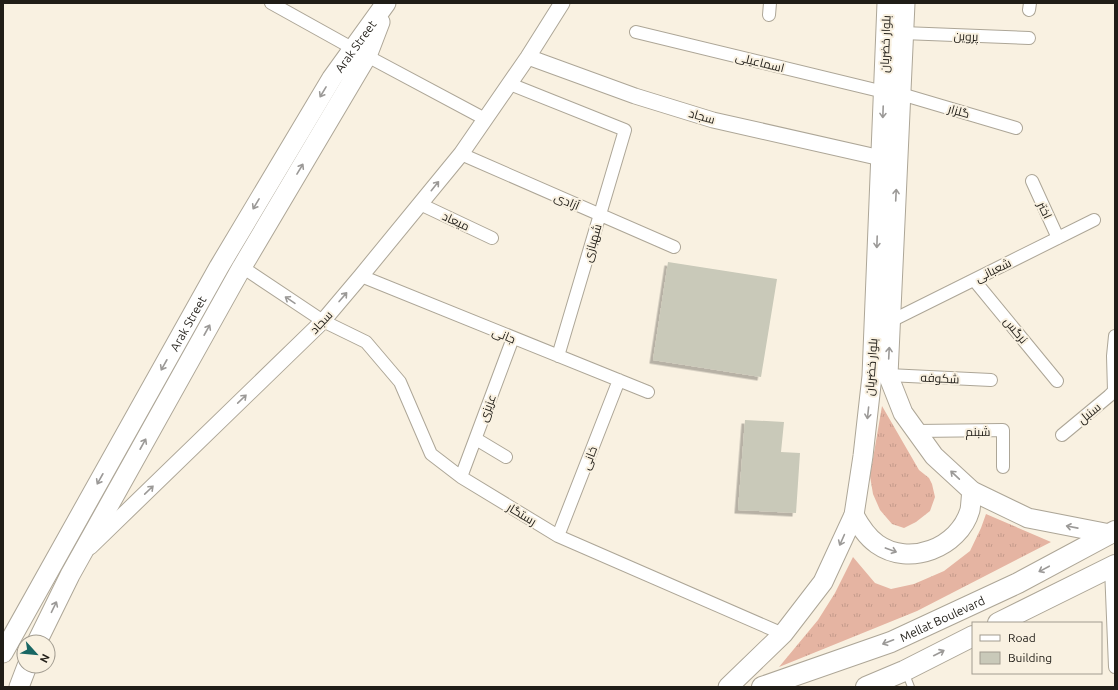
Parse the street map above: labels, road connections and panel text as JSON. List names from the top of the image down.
{
  "streets": {
    "highway": ["Mellat Boulevard"],
    "main road": ["بلوار خضریان", "Arak Street"],
    "street": [
      "پروین",
      "اسماعیلی",
      "گلزار",
      "سجاد",
      "آزادی",
      "اختر",
      "میعاد",
      "شهبازی",
      "شعبانی",
      "نرگس",
      "جانی",
      "شکوفه",
      "عزیزی",
      "سنبل",
      "شبنم",
      "خانی",
      "رستگار"
    ]
  },
  "crossings": [
    ["پروین", "بلوار خضریان"],
    ["بلوار خضریان", "اسماعیلی"],
    ["بلوار خضریان", "گلزار"],
    ["بلوار خضریان", "سجاد"],
    ["بلوار خضریان", "شعبانی"],
    ["بلوار خضریان", "شکوفه"],
    ["بلوار خضریان", "شبنم"],
    ["بلوار خضریان", "رستگار"],
    ["بلوار خضریان", "Mellat Boulevard"],
    ["Arak Street", "سجاد"],
    ["Arak Street", "رستگار"],
    ["اسماعیلی", "گلزار"],
    ["سجاد", "آزادی"],
    ["سجاد", "میعاد"],
    ["سجاد", "شهبازی"],
    ["سجاد", "جانی"],
    ["سجاد", "رستگار"],
    ["آزادی", "شهبازی"],
    ["اختر", "شعبانی"],
    ["شهبازی", "جانی"],
    ["شعبانی", "نرگس"],
    ["جانی", "عزیزی"],
    ["جانی", "خانی"],
    ["عزیزی", "رستگار"],
    ["خانی", "رستگار"]
  ],
  "one_way": ["سجاد"],
  "legend": ["Road", "Building"],
  "north": "bottom right"
}
